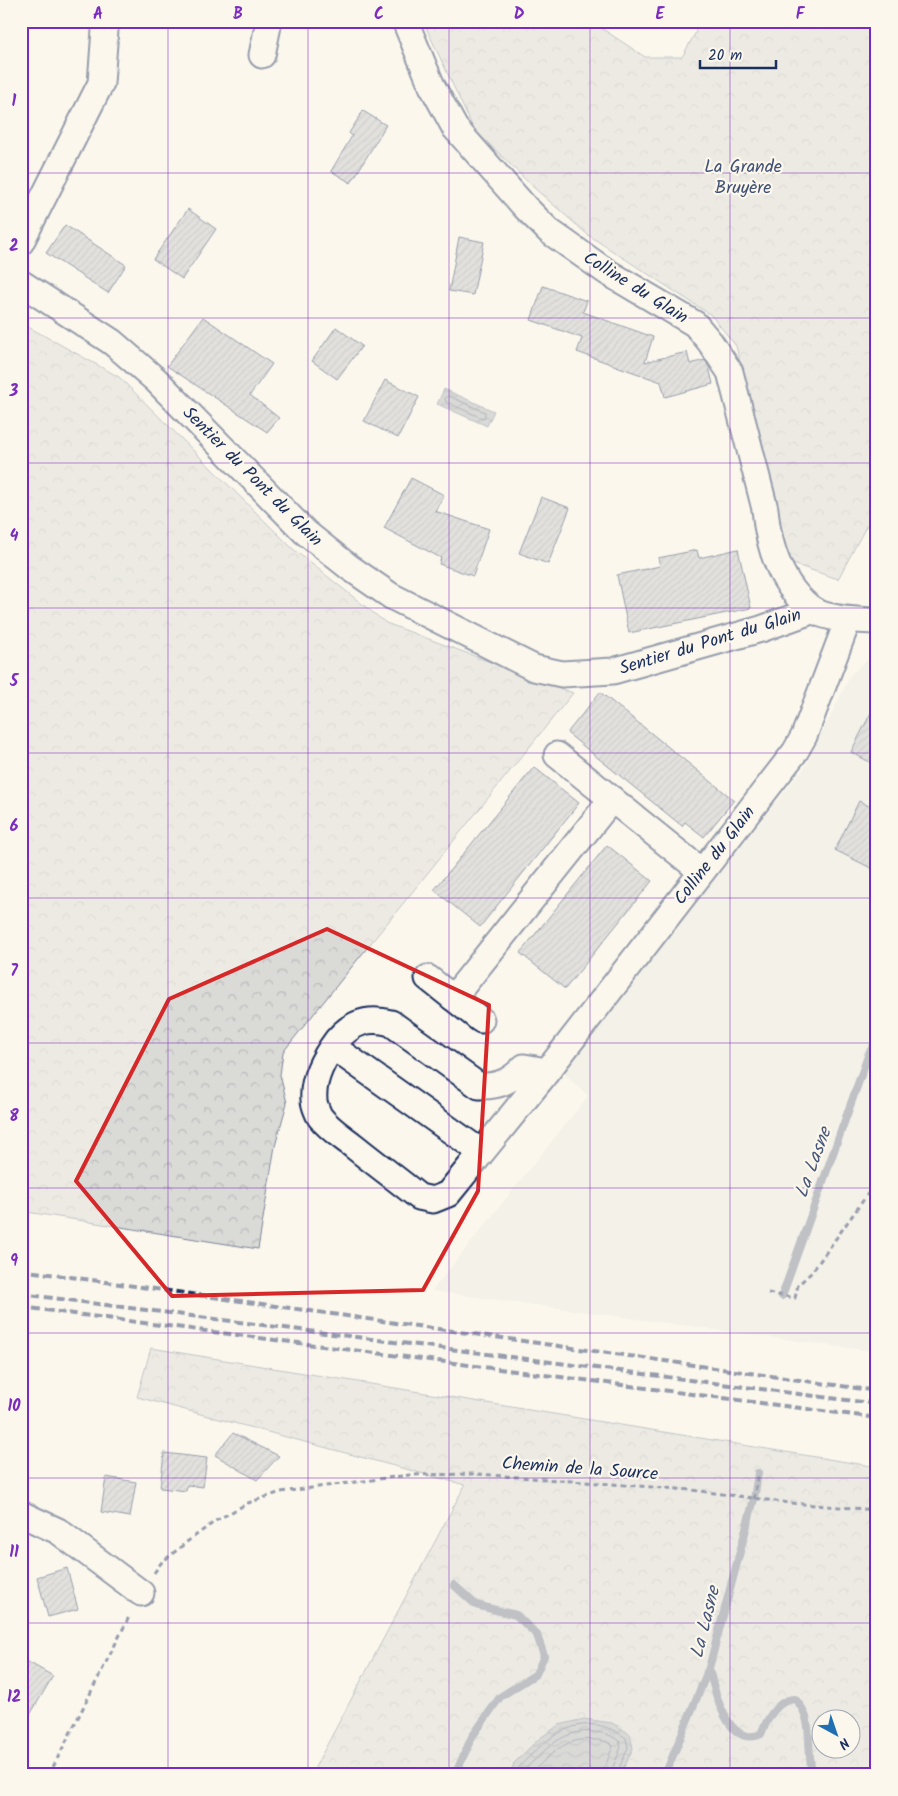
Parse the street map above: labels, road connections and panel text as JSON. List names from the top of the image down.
{
  "streets": {
    "street": ["Colline du Glain", "Sentier du Pont du Glain"],
    "path": ["Chemin de la Source"]
  },
  "crossings": [
    ["Colline du Glain", "Sentier du Pont du Glain"]
  ],
  "water": ["La Lasne"],
  "parks": ["La Grande Bruyère"],
  "scale_bar": "20 m",
  "north": "bottom right",
  "grid": {
    "columns": [
      "A",
      "B",
      "C",
      "D",
      "E",
      "F"
    ],
    "rows": [
      "1",
      "2",
      "3",
      "4",
      "5",
      "6",
      "7",
      "8",
      "9",
      "10",
      "11",
      "12"
    ]
  }
}
